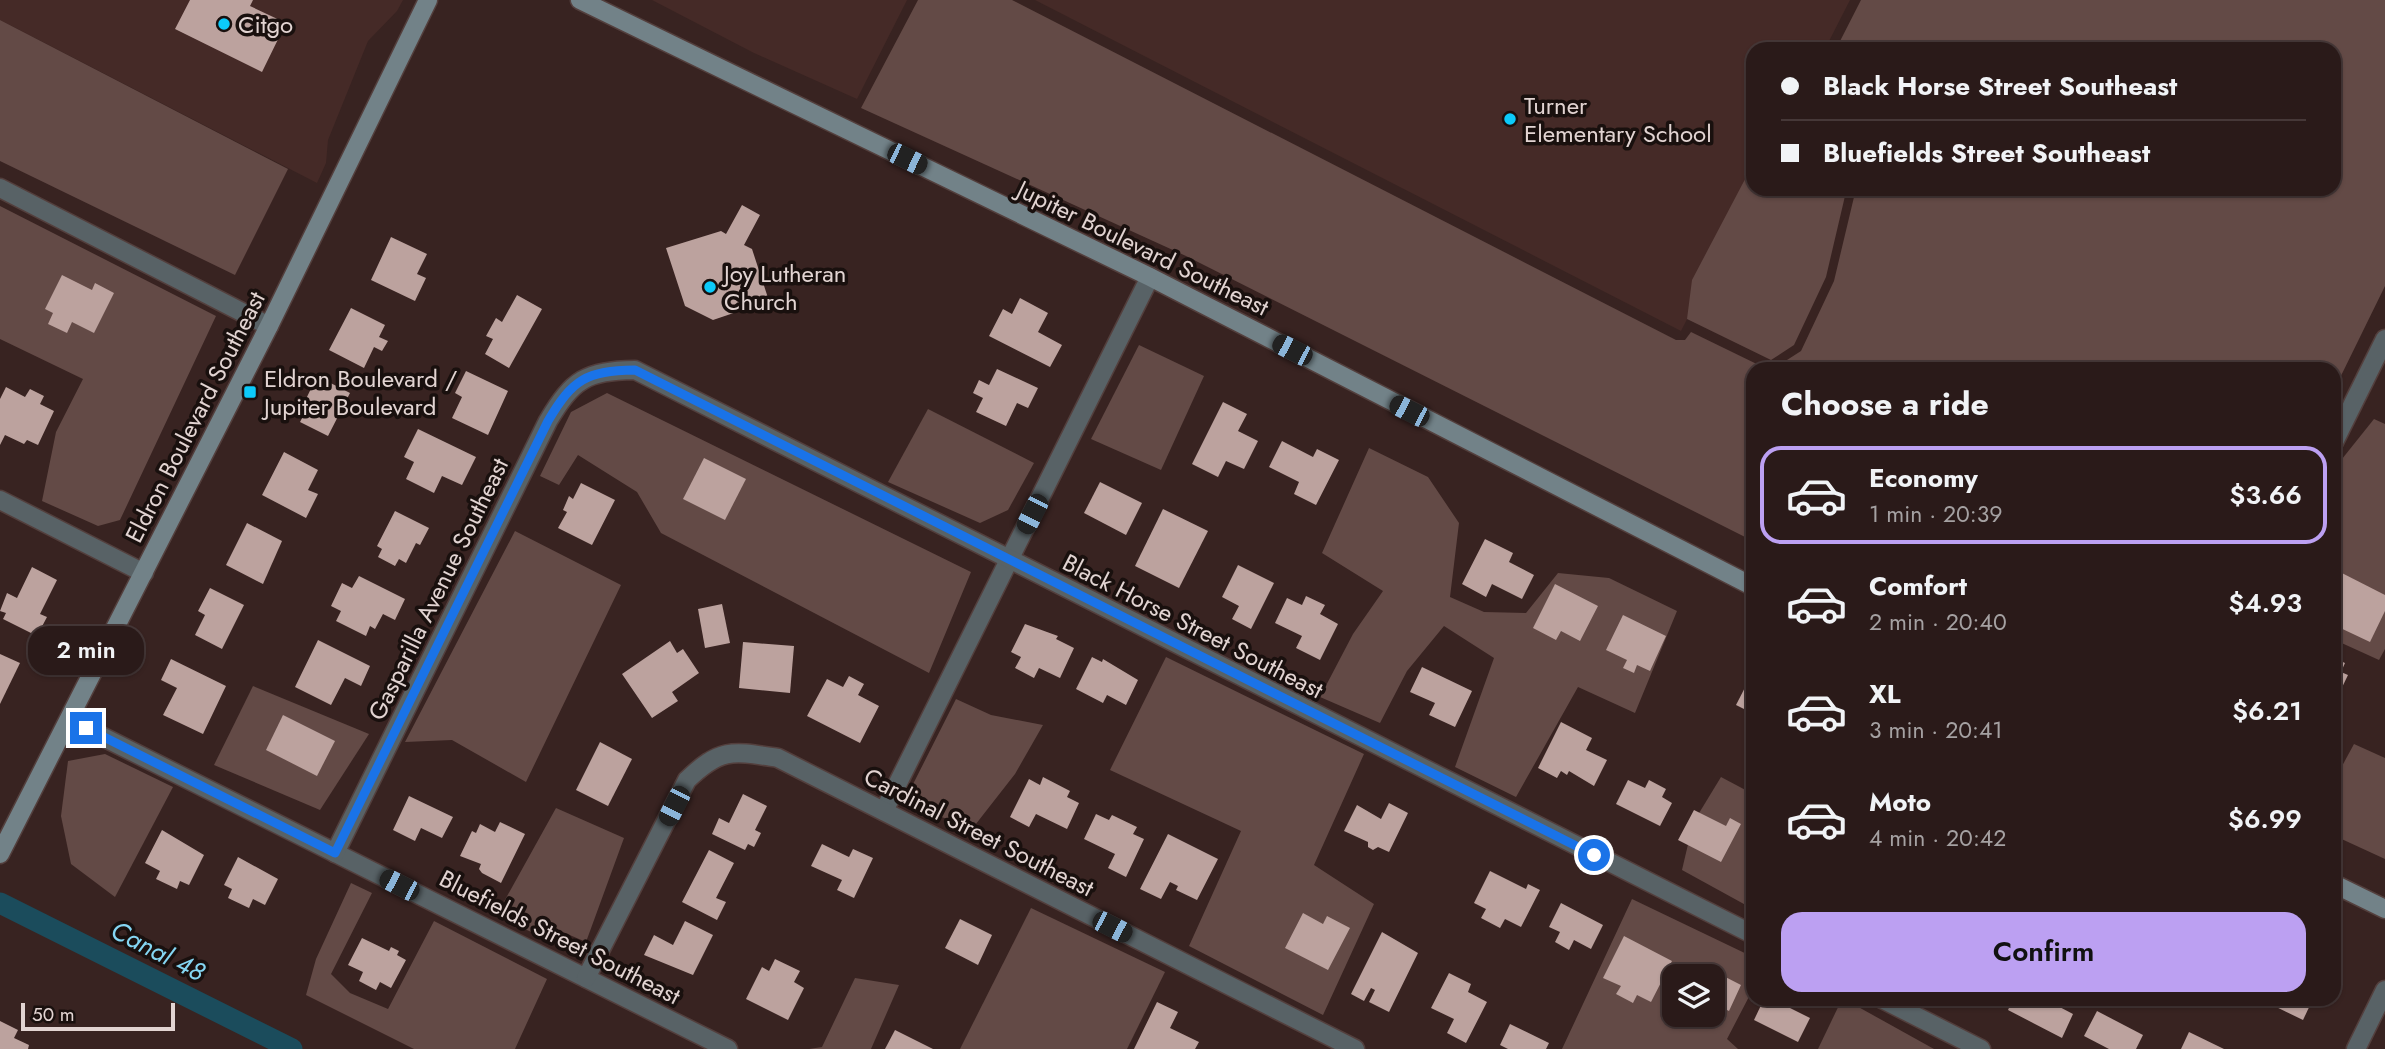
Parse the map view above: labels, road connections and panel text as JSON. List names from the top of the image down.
{
  "streets": {
    "street": [
      "Jupiter Boulevard Southeast",
      "Eldron Boulevard Southeast",
      "Gasparilla Avenue Southeast",
      "Black Horse Street Southeast",
      "Cardinal Street Southeast",
      "Bluefields Street Southeast"
    ]
  },
  "crossings": [
    ["Eldron Boulevard Southeast", "Bluefields Street Southeast"],
    ["Gasparilla Avenue Southeast", "Black Horse Street Southeast"],
    ["Gasparilla Avenue Southeast", "Bluefields Street Southeast"],
    ["Cardinal Street Southeast", "Bluefields Street Southeast"]
  ],
  "water": ["Canal 48"],
  "places": {
    "other": ["Citgo", "Turner Elementary School", "Joy Lutheran Church"],
    "transit": ["Eldron Boulevard / Jupiter Boulevard"]
  },
  "scale_bar": "50 m",
  "page": {
    "banner": ["Black Horse Street Southeast", "Bluefields Street Southeast"],
    "heading": "Choose a ride",
    "list": [
      {
        "name": "Economy",
        "note": "1 min · 20:39",
        "value": "$3.66"
      },
      {
        "name": "Comfort",
        "note": "2 min · 20:40",
        "value": "$4.93"
      },
      {
        "name": "XL",
        "note": "3 min · 20:41",
        "value": "$6.21"
      },
      {
        "name": "Moto",
        "note": "4 min · 20:42",
        "value": "$6.99"
      }
    ],
    "bubble": "2 min",
    "buttons": "Confirm",
    "scale": "50 m"
  }
}
